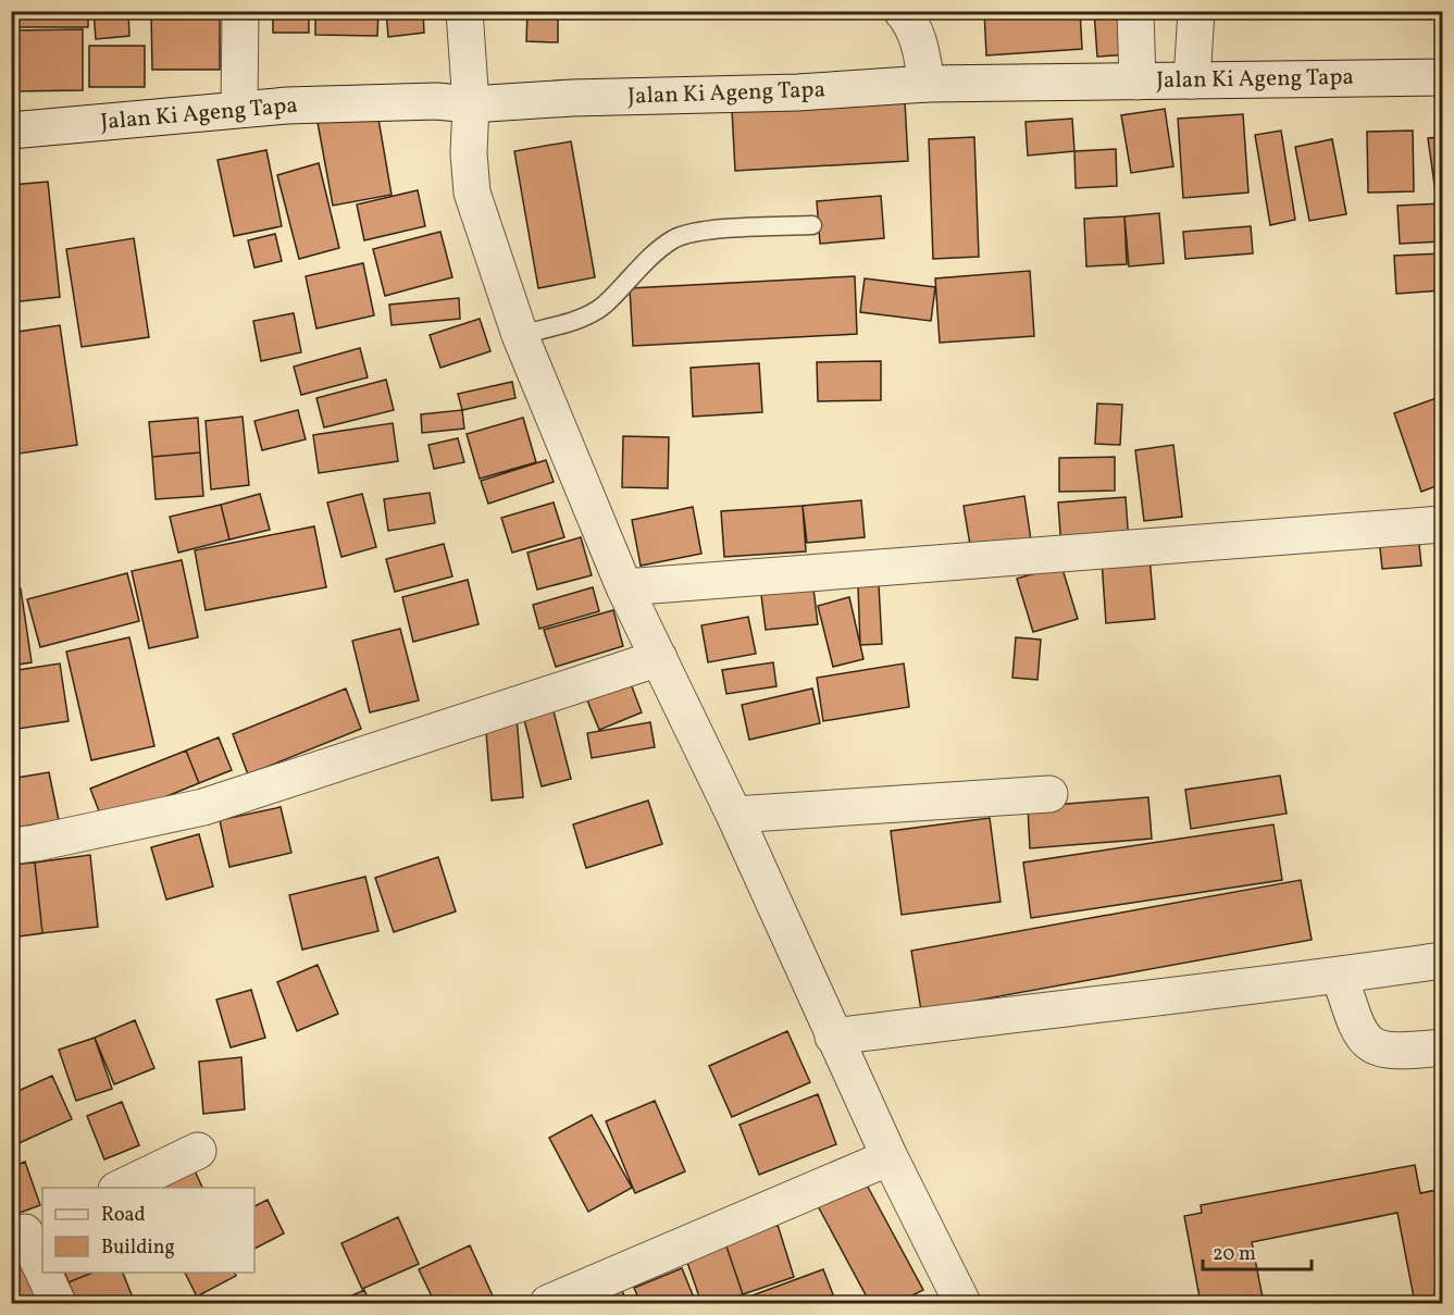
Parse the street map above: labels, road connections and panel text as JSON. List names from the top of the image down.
{
  "streets": {
    "street": ["Jalan Ki Ageng Tapa"]
  },
  "legend": ["Road", "Building"],
  "scale_bar": "20 m"
}
